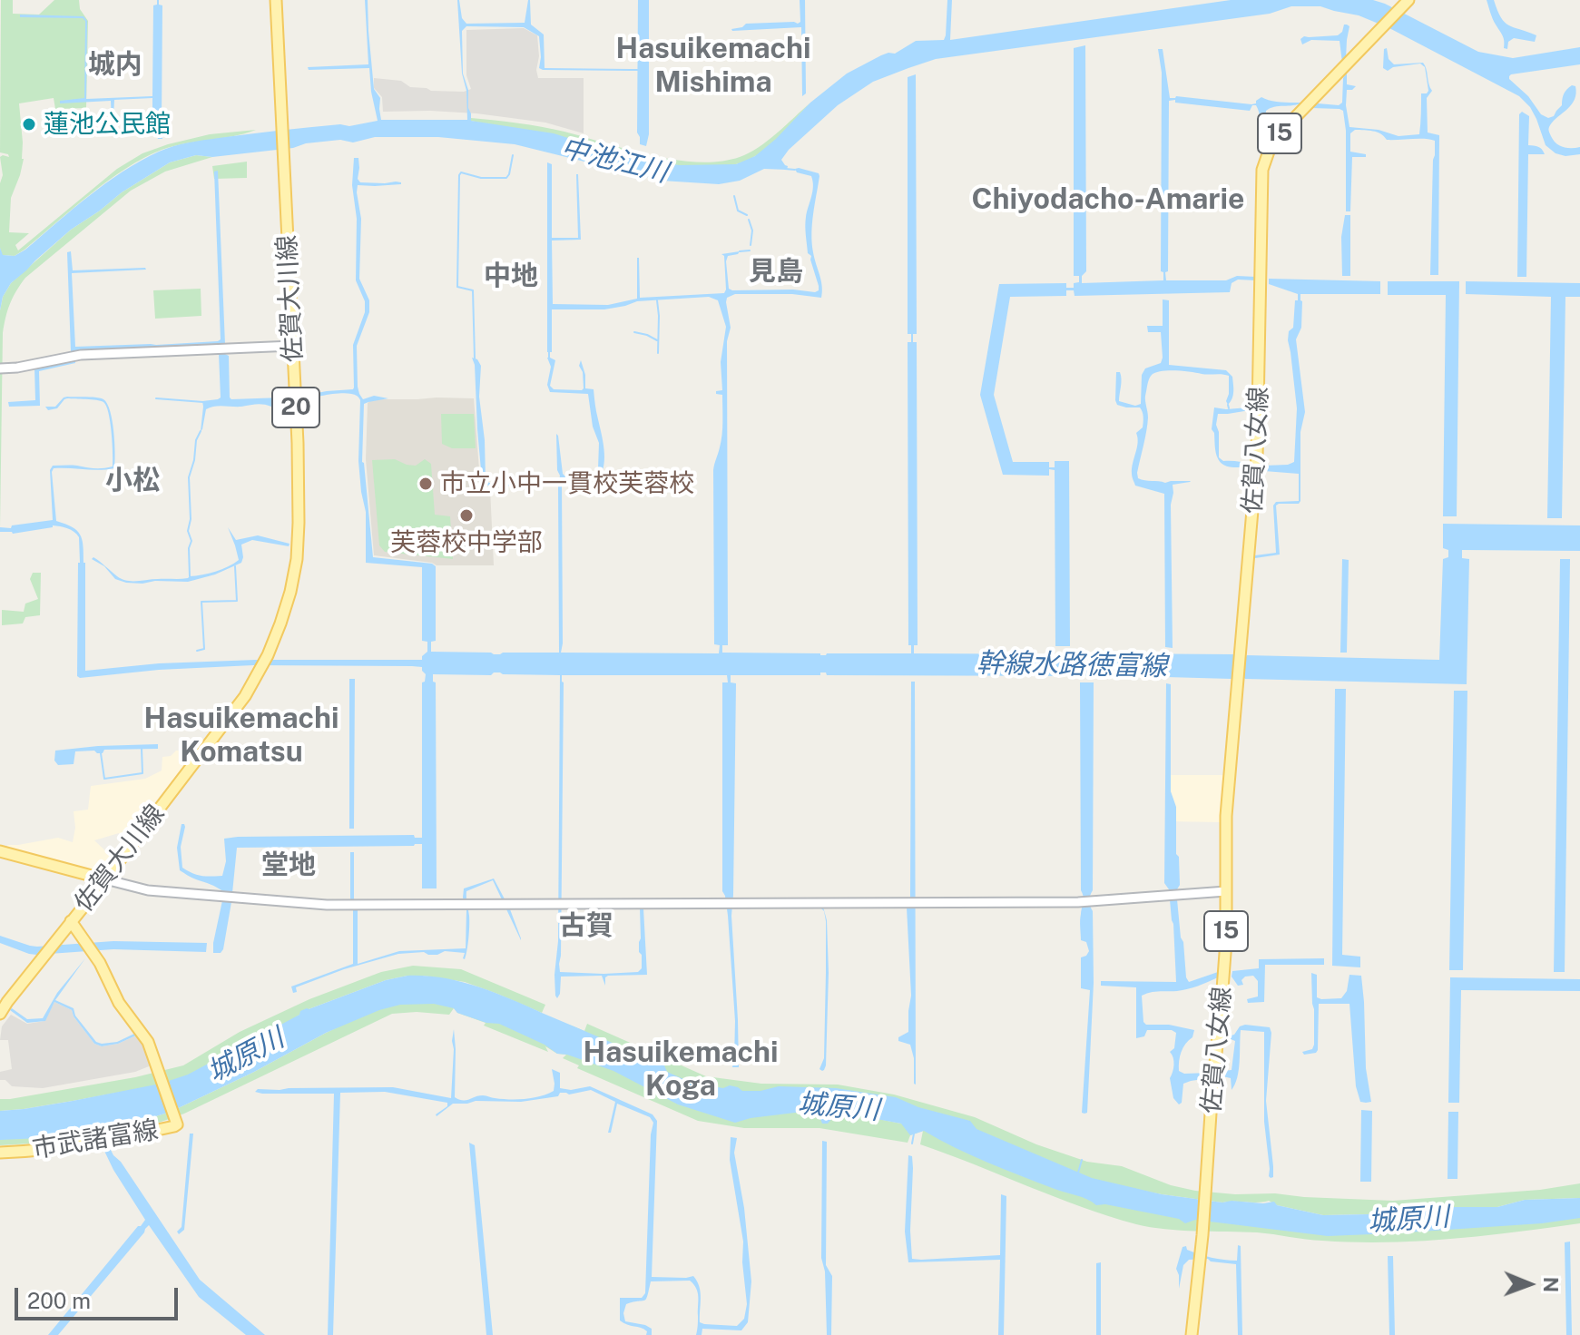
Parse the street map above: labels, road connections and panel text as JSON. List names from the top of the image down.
{
  "streets": {
    "main road": [
      "15",
      "佐賀大川線",
      "20",
      "佐賀八女線",
      "市武諸富線"
    ]
  },
  "crossings": [
    ["佐賀大川線", "市武諸富線"]
  ],
  "districts": [
    "Hasuikemachi Mishima",
    "城内",
    "Chiyodacho-Amarie",
    "見島",
    "中地",
    "小松",
    "Hasuikemachi Komatsu",
    "堂地",
    "古賀",
    "Hasuikemachi Koga"
  ],
  "water": ["中池江川", "幹線水路徳富線", "城原川"],
  "places": ["蓮池公民館", "市立小中一貫校芙蓉校", "芙蓉校中学部"],
  "scale_bar": "200 m",
  "north": "right"
}
